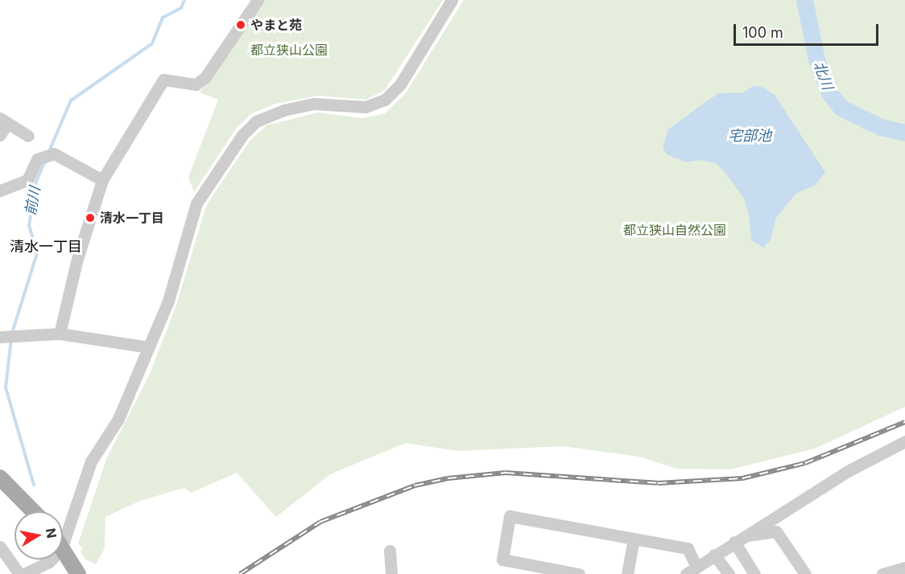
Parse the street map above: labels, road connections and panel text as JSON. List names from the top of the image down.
{
  "districts": ["清水一丁目"],
  "water": ["北川", "宅部池", "前川"],
  "parks": ["都立狭山公園", "都立狭山自然公園"],
  "places": ["やまと苑", "清水一丁目"],
  "scale_bar": "100 m",
  "north": "right"
}
